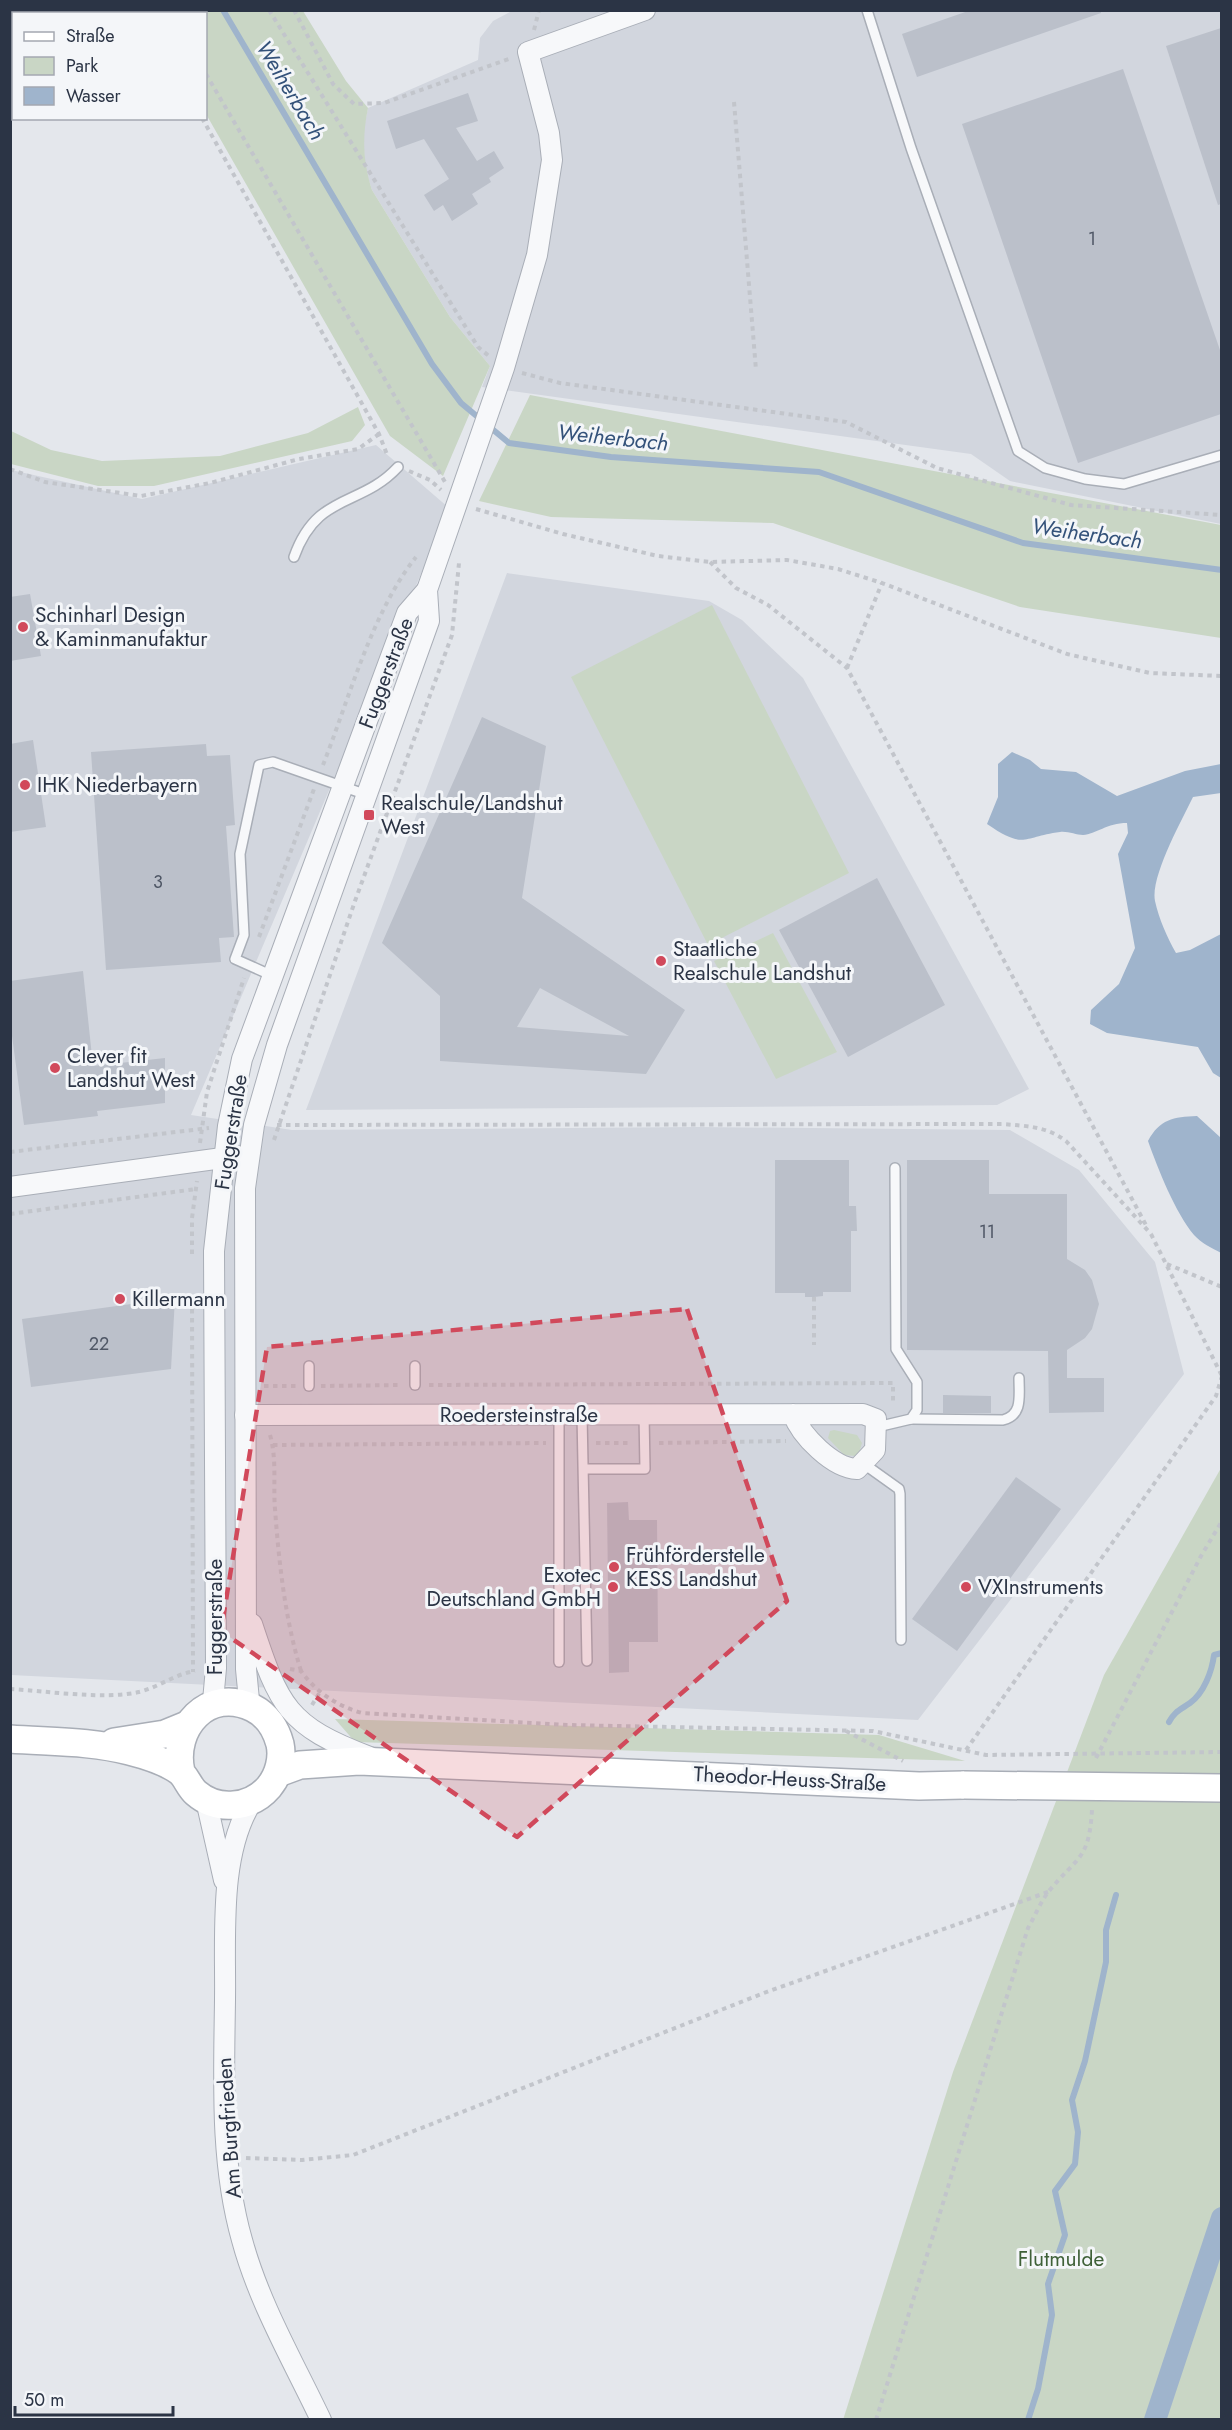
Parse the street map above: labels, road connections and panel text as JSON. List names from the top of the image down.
{
  "streets": {
    "main road": ["Theodor-Heuss-Straße"],
    "street": ["Fuggerstraße", "Roedersteinstraße", "Am Burgfrieden"]
  },
  "crossings": [
    ["Fuggerstraße", "Roedersteinstraße"],
    ["Fuggerstraße", "Theodor-Heuss-Straße"],
    ["Fuggerstraße", "Am Burgfrieden"],
    ["Theodor-Heuss-Straße", "Am Burgfrieden"]
  ],
  "water": ["Weiherbach"],
  "parks": ["Flutmulde"],
  "places": {
    "other": [
      "Schinharl Design & Kaminmanufaktur",
      "IHK Niederbayern",
      "Staatliche Realschule Landshut",
      "Clever fit Landshut West",
      "Killermann",
      "Frühförderstelle KESS Landshut",
      "Exotec Deutschland GmbH",
      "VXInstruments"
    ],
    "transit": ["Realschule/Landshut West"]
  },
  "house_numbers": [
    "1",
    "3",
    "11",
    "22"
  ],
  "legend": ["Straße", "Park", "Wasser"],
  "scale_bar": "50 m"
}
